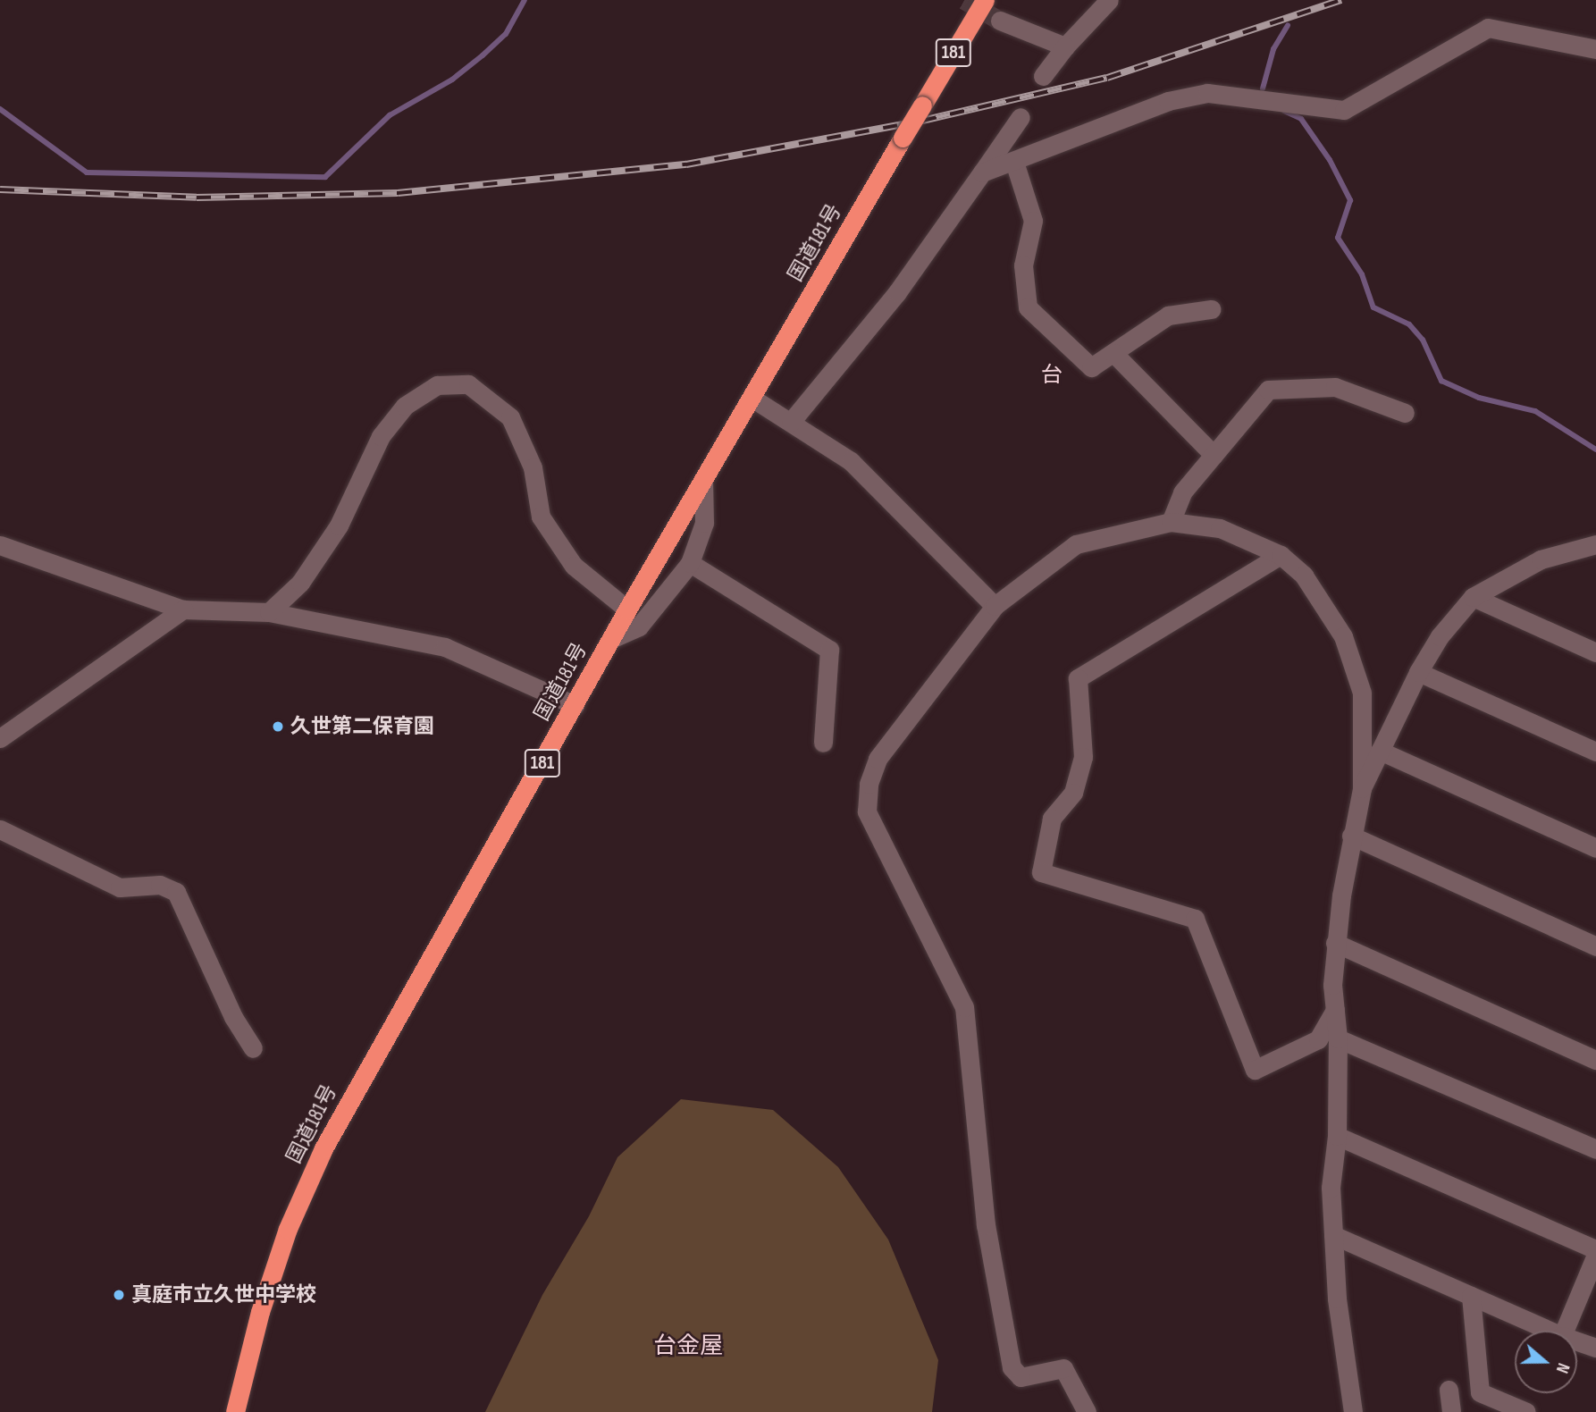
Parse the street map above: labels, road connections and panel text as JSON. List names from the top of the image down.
{
  "streets": {
    "highway": ["181", "国道181号"]
  },
  "districts": ["台", "台金屋"],
  "places": ["久世第二保育園", "真庭市立久世中学校"],
  "north": "right"
}
